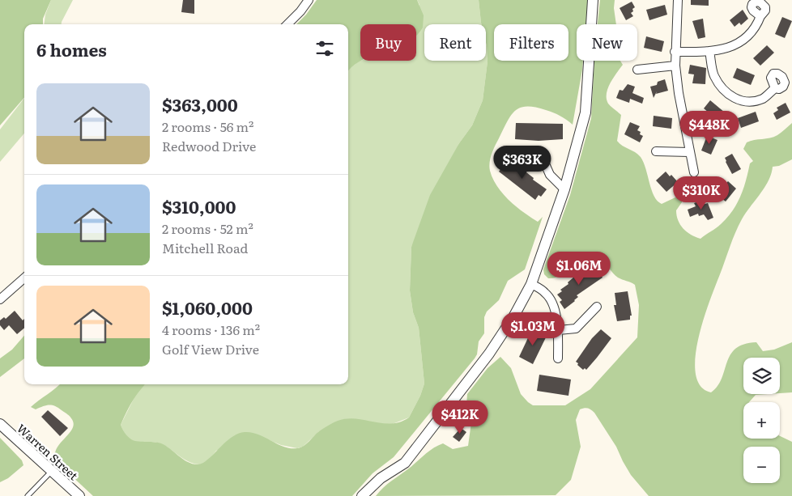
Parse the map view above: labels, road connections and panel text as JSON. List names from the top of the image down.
{
  "streets": {
    "street": ["Warren Street"]
  },
  "page": {
    "chip": [
      "Buy",
      "Rent",
      "Filters",
      "New"
    ],
    "heading": "6 homes",
    "list": [
      {
        "name": "$363,000",
        "note": "2 rooms · 56 m² · Redwood Drive"
      },
      {
        "name": "$310,000",
        "note": "2 rooms · 52 m² · Mitchell Road"
      },
      {
        "name": "$1,060,000",
        "note": "4 rooms · 136 m² · Golf View Drive"
      }
    ],
    "price": [
      "$448K",
      "$363K",
      "$310K",
      "$1.06M",
      "$1.03M",
      "$412K"
    ],
    "map_buttons": ["+", "−"]
  }
}
